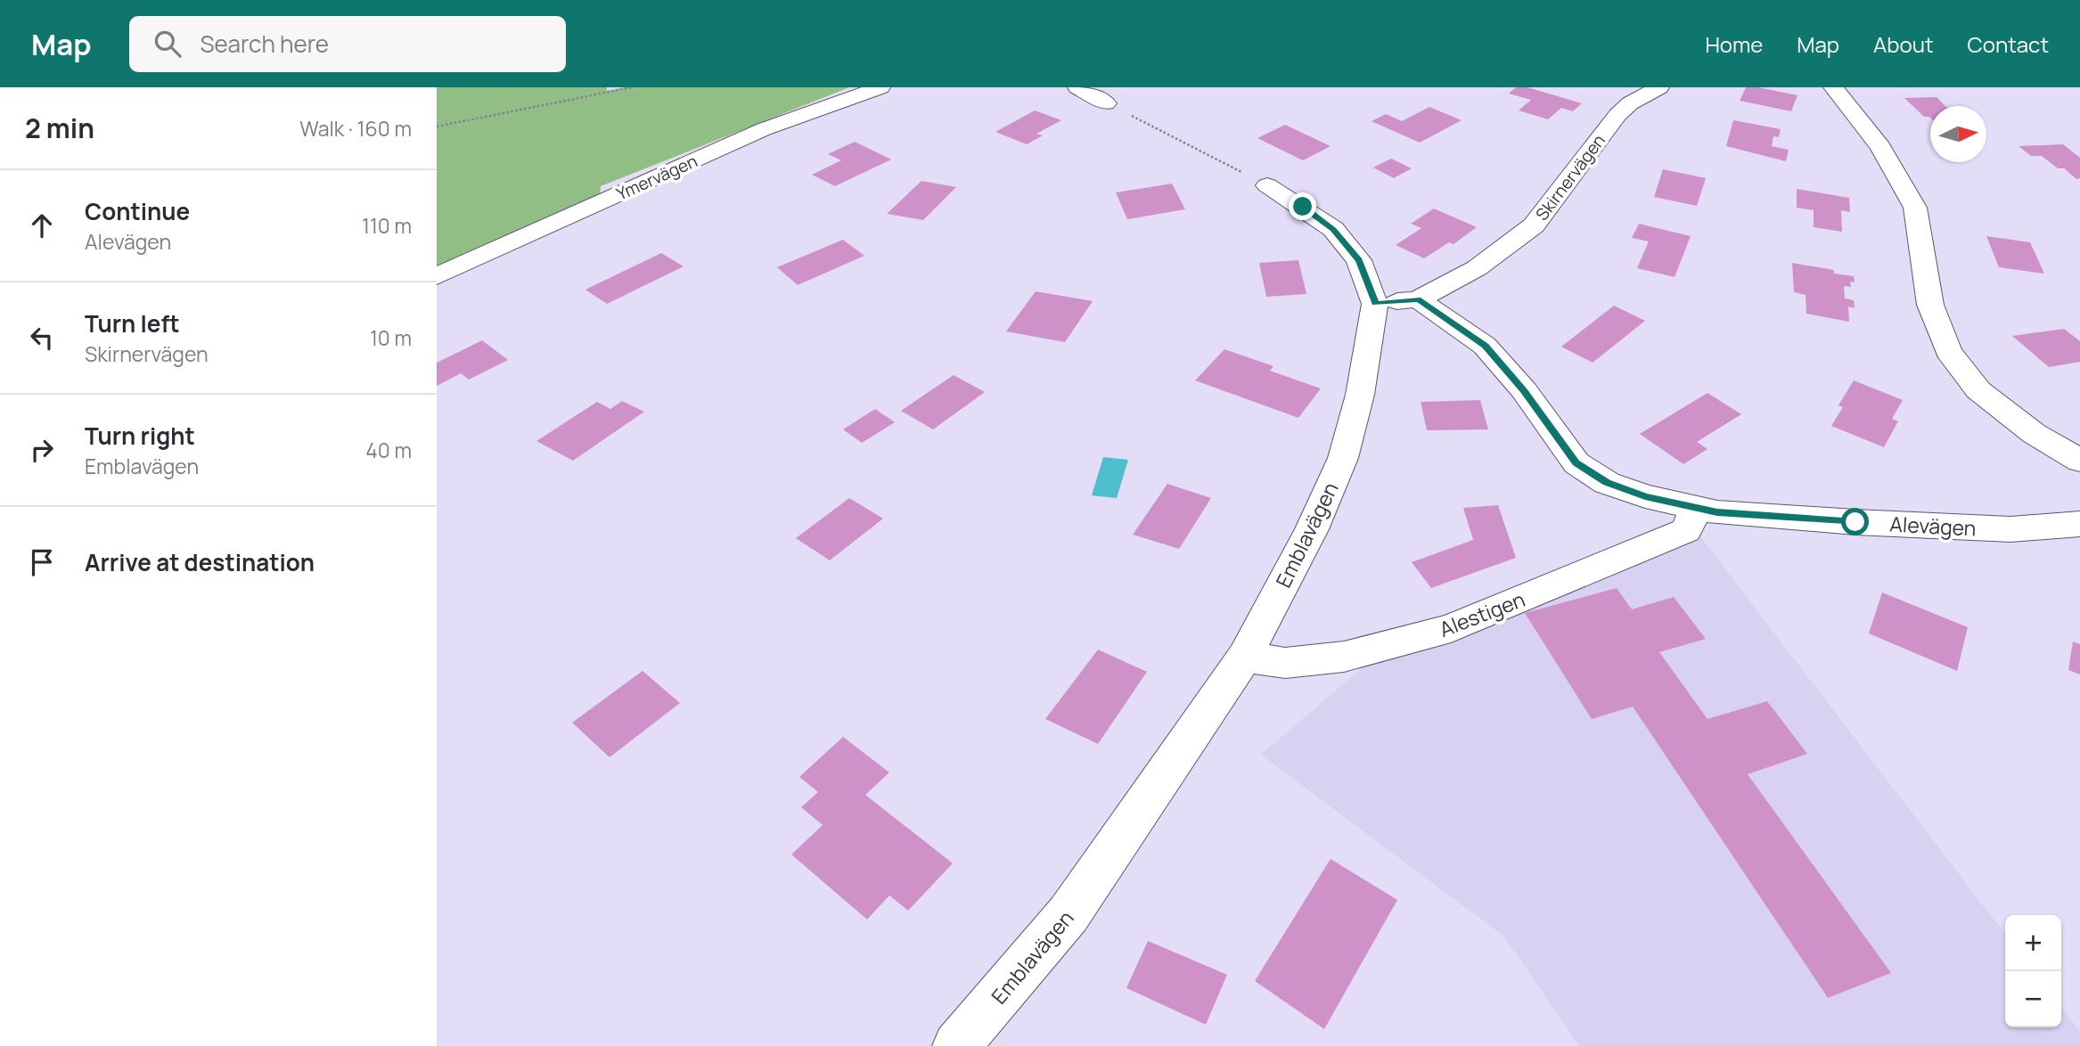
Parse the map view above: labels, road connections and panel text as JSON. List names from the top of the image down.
{
  "streets": {
    "street": [
      "Ymervägen",
      "Skirnervägen",
      "Alevägen",
      "Emblavägen",
      "Alestigen"
    ]
  },
  "crossings": [
    ["Skirnervägen", "Alevägen"],
    ["Skirnervägen", "Emblavägen"],
    ["Alevägen", "Alestigen"],
    ["Emblavägen", "Alestigen"]
  ],
  "north": "right",
  "page": {
    "header": "Map",
    "search": "Search here",
    "nav": [
      "Home",
      "Map",
      "About",
      "Contact"
    ],
    "heading": ["2 min", "Walk · 160 m"],
    "list": [
      ["Continue", "Alevägen", "110 m"],
      ["Turn left", "Skirnervägen", "10 m"],
      ["Turn right", "Emblavägen", "40 m"],
      "Arrive at destination"
    ],
    "map_buttons": ["+", "−"]
  }
}
